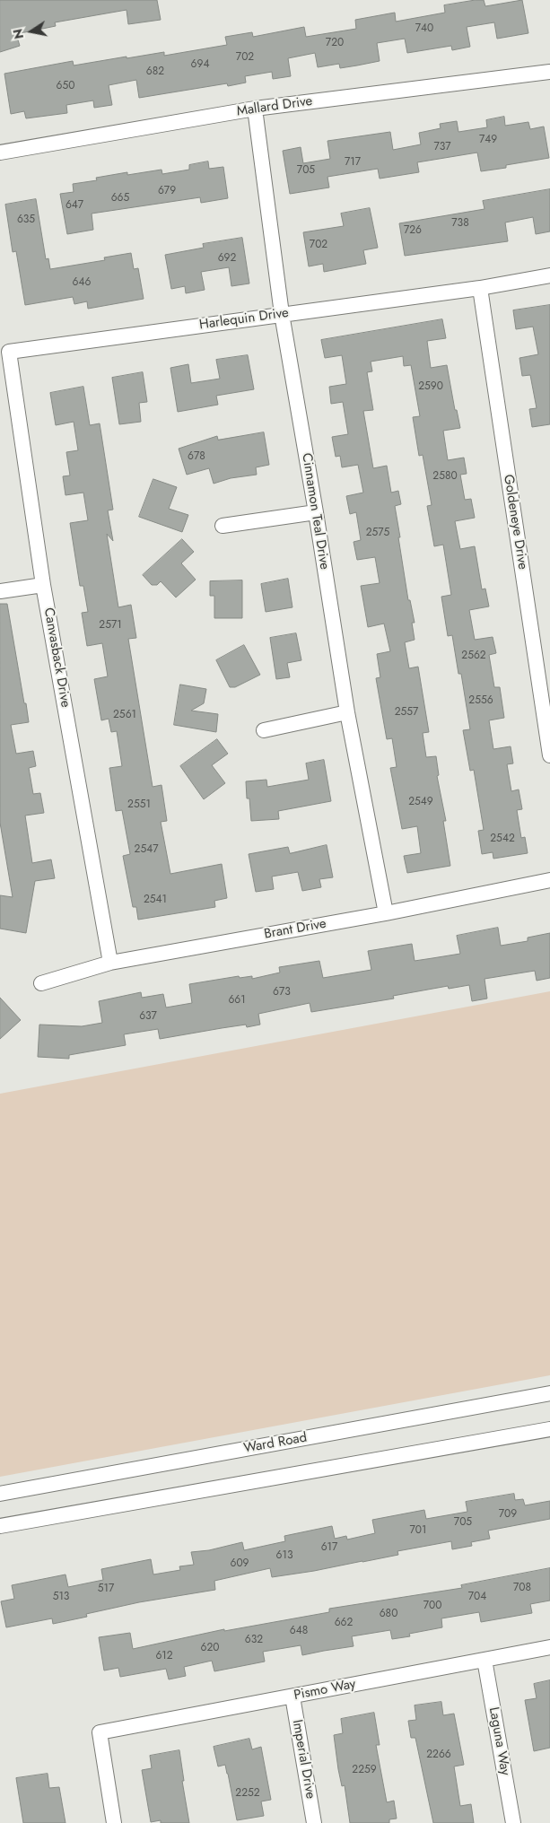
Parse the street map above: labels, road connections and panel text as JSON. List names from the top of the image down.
{
  "streets": {
    "street": [
      "Mallard Drive",
      "Harlequin Drive",
      "Cinnamon Teal Drive",
      "Goldeneye Drive",
      "Canvasback Drive",
      "Brant Drive",
      "Ward Road",
      "Pismo Way",
      "Laguna Way",
      "Imperial Drive"
    ]
  },
  "crossings": [
    ["Mallard Drive", "Cinnamon Teal Drive"],
    ["Harlequin Drive", "Cinnamon Teal Drive"],
    ["Harlequin Drive", "Goldeneye Drive"],
    ["Harlequin Drive", "Canvasback Drive"],
    ["Cinnamon Teal Drive", "Brant Drive"],
    ["Canvasback Drive", "Brant Drive"],
    ["Pismo Way", "Laguna Way"],
    ["Pismo Way", "Imperial Drive"]
  ],
  "house_numbers": [
    "740",
    "720",
    "702",
    "694",
    "682",
    "650",
    "749",
    "737",
    "717",
    "705",
    "679",
    "665",
    "647",
    "635",
    "738",
    "726",
    "702",
    "692",
    "646",
    "2590",
    "678",
    "2580",
    "2575",
    "2571",
    "2562",
    "2556",
    "2557",
    "2561",
    "2549",
    "2551",
    "2542",
    "2547",
    "2541",
    "673",
    "661",
    "637",
    "709",
    "705",
    "701",
    "617",
    "613",
    "609",
    "708",
    "517",
    "513",
    "704",
    "700",
    "680",
    "662",
    "648",
    "632",
    "620",
    "612",
    "2266",
    "2259",
    "2252"
  ],
  "north": "left"
}
